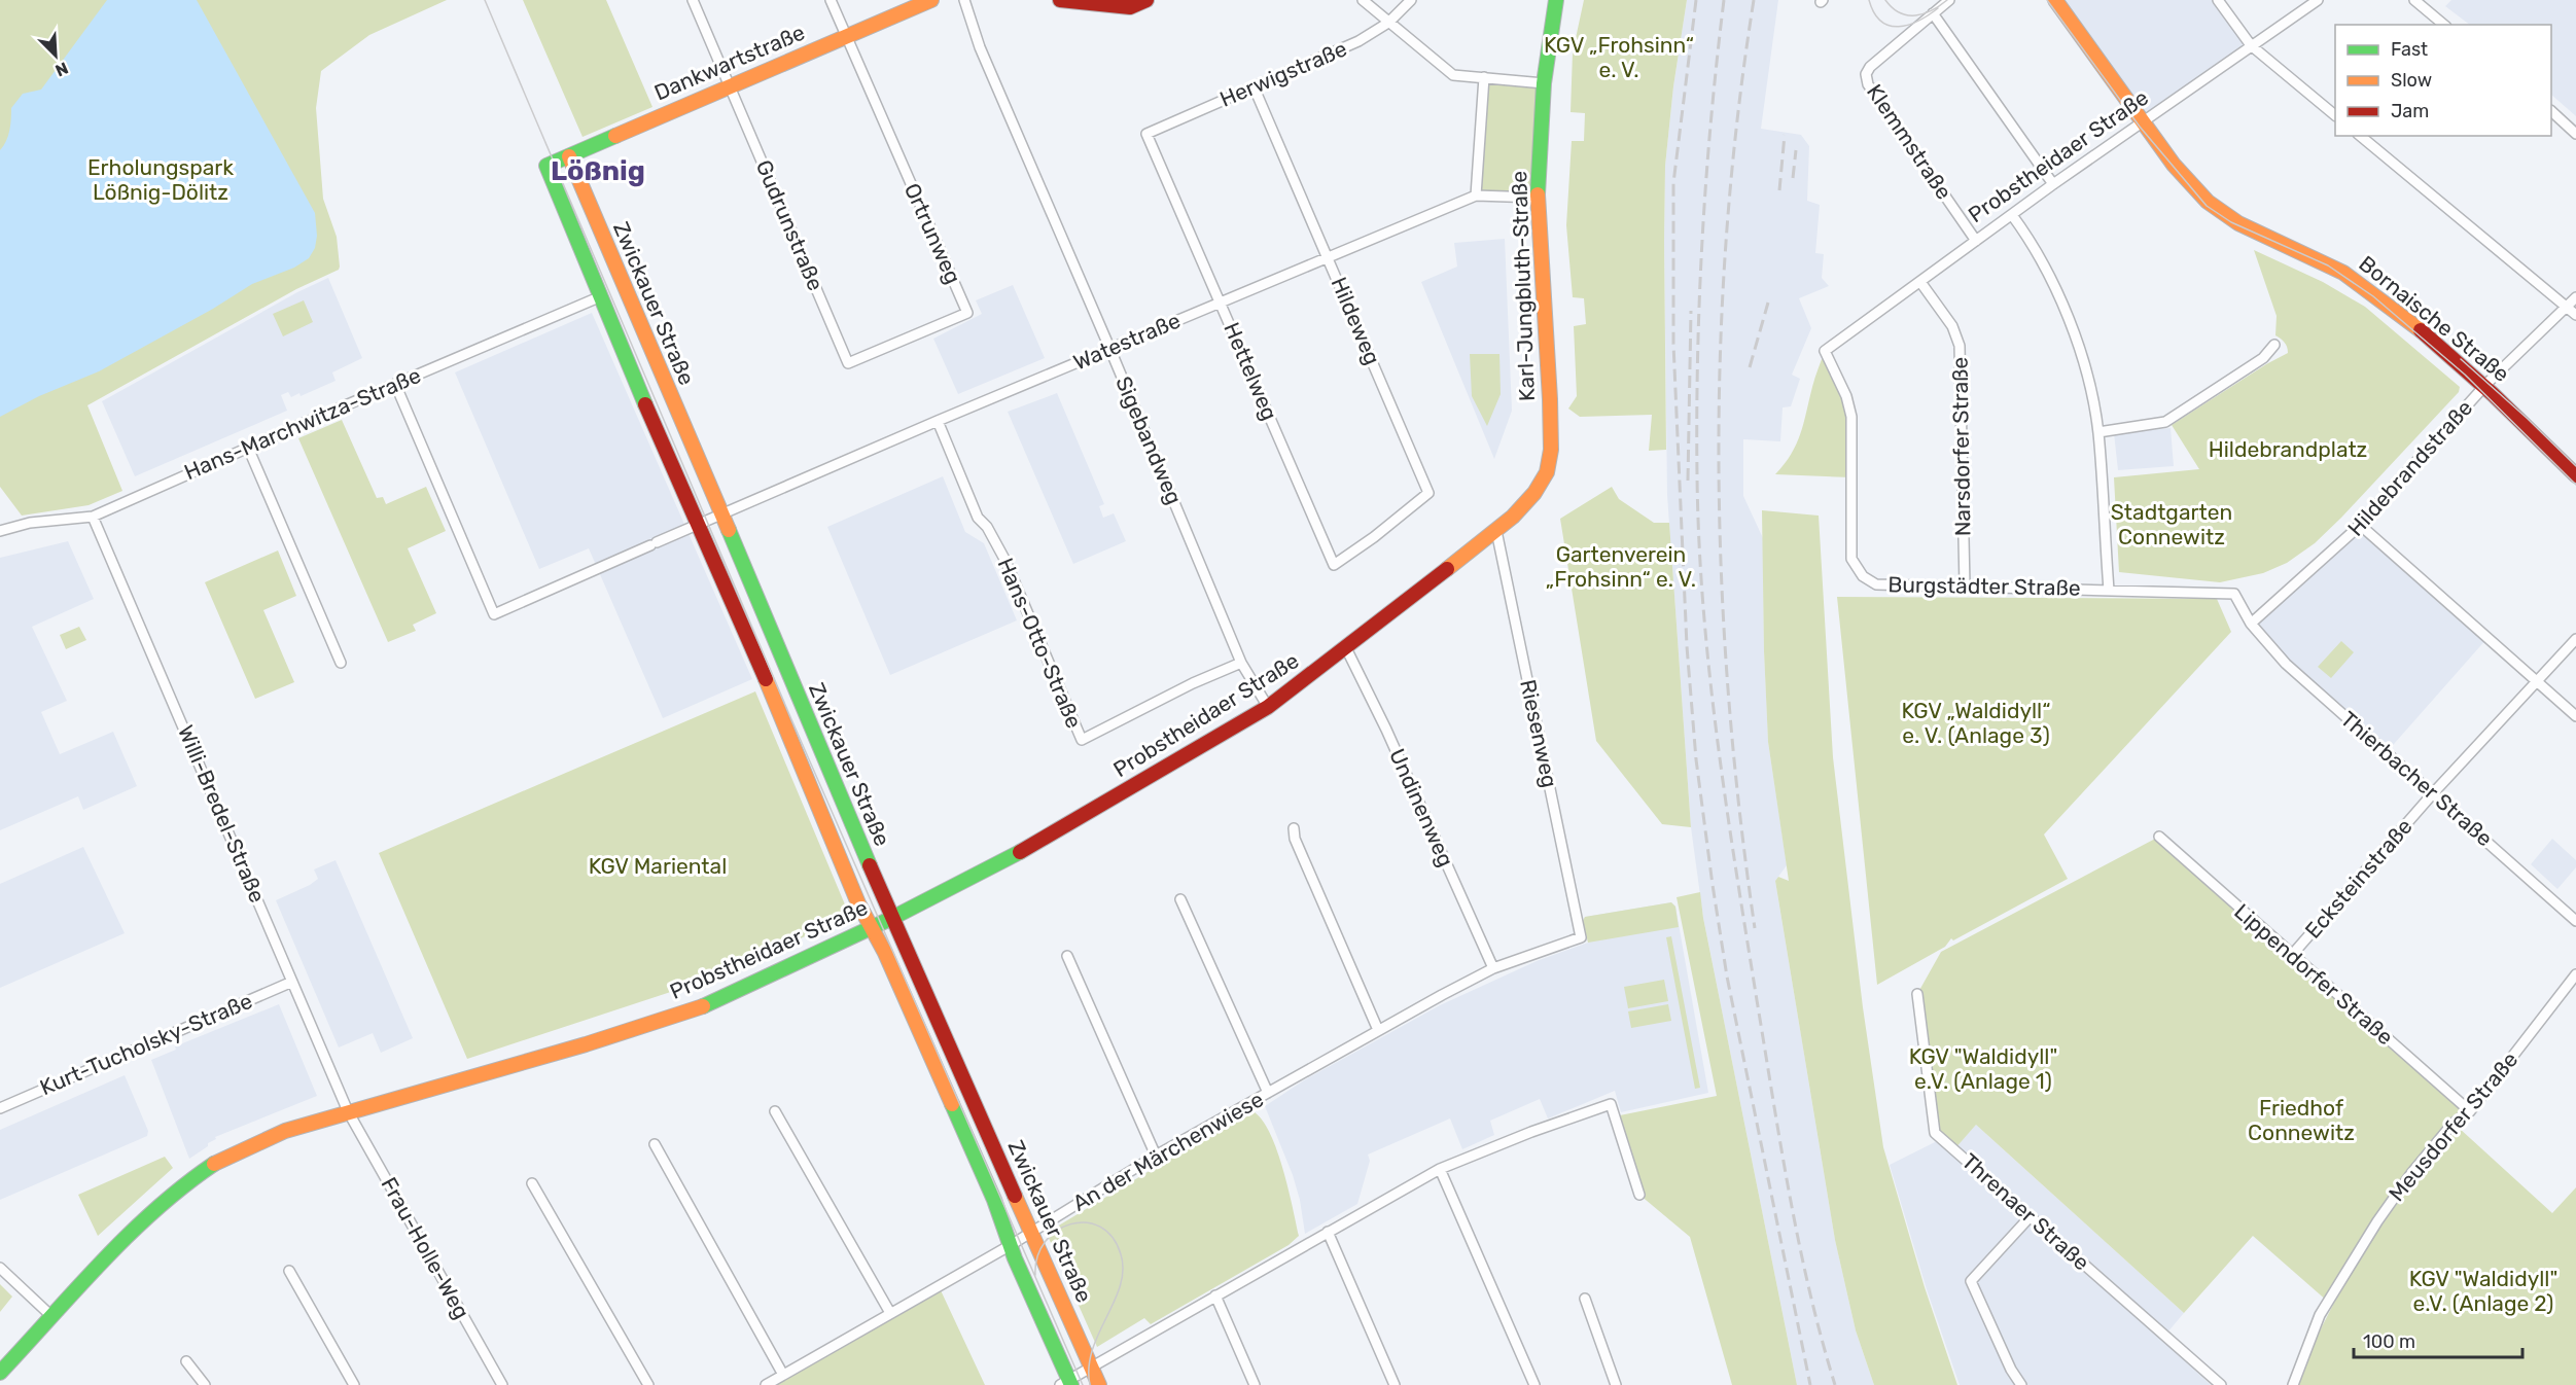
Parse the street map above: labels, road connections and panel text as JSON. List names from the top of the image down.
{
  "streets": {
    "main road": [
      "Dankwartstraße",
      "Probstheidaer Straße",
      "Karl-Jungbluth-Straße",
      "Zwickauer Straße",
      "Bornaische Straße"
    ],
    "street": [
      "Herwigstraße",
      "Klemmstraße",
      "Gudrunstraße",
      "Ortrunweg",
      "Hildeweg",
      "Watestraße",
      "Hettelweg",
      "Hans-Marchwitza-Straße",
      "Sigebandweg",
      "Narsdorfer Straße",
      "Hildebrandstraße",
      "Burgstädter Straße",
      "Hans-Otto-Straße",
      "Riesenweg",
      "Thierbacher Straße",
      "Undinenweg",
      "Willi-Bredel-Straße",
      "Ecksteinstraße",
      "Lippendorfer Straße",
      "Kurt-Tucholsky-Straße",
      "Meusdorfer Straße",
      "An der Märchenwiese",
      "Threnaer Straße",
      "Frau-Holle-Weg"
    ]
  },
  "crossings": [
    ["Dankwartstraße", "Gudrunstraße"],
    ["Dankwartstraße", "Ortrunweg"],
    ["Dankwartstraße", "Zwickauer Straße"],
    ["Herwigstraße", "Hildeweg"],
    ["Herwigstraße", "Hettelweg"],
    ["Klemmstraße", "Probstheidaer Straße"],
    ["Probstheidaer Straße", "Karl-Jungbluth-Straße"],
    ["Probstheidaer Straße", "Zwickauer Straße"],
    ["Probstheidaer Straße", "Bornaische Straße"],
    ["Probstheidaer Straße", "Sigebandweg"],
    ["Probstheidaer Straße", "Narsdorfer Straße"],
    ["Probstheidaer Straße", "Burgstädter Straße"],
    ["Probstheidaer Straße", "Riesenweg"],
    ["Probstheidaer Straße", "Undinenweg"],
    ["Probstheidaer Straße", "Willi-Bredel-Straße"],
    ["Probstheidaer Straße", "Frau-Holle-Weg"],
    ["Gudrunstraße", "Ortrunweg"],
    ["Karl-Jungbluth-Straße", "Watestraße"],
    ["Zwickauer Straße", "Watestraße"],
    ["Zwickauer Straße", "Hans-Marchwitza-Straße"],
    ["Zwickauer Straße", "An der Märchenwiese"],
    ["Bornaische Straße", "Hildebrandstraße"],
    ["Hildeweg", "Watestraße"],
    ["Hildeweg", "Hettelweg"],
    ["Watestraße", "Hettelweg"],
    ["Watestraße", "Hans-Marchwitza-Straße"],
    ["Watestraße", "Sigebandweg"],
    ["Watestraße", "Hans-Otto-Straße"],
    ["Hans-Marchwitza-Straße", "Willi-Bredel-Straße"],
    ["Sigebandweg", "Hans-Otto-Straße"],
    ["Narsdorfer Straße", "Burgstädter Straße"],
    ["Hildebrandstraße", "Burgstädter Straße"],
    ["Hildebrandstraße", "Thierbacher Straße"],
    ["Burgstädter Straße", "Thierbacher Straße"],
    ["Riesenweg", "An der Märchenwiese"],
    ["Thierbacher Straße", "Ecksteinstraße"],
    ["Undinenweg", "An der Märchenwiese"],
    ["Willi-Bredel-Straße", "Kurt-Tucholsky-Straße"],
    ["Willi-Bredel-Straße", "Frau-Holle-Weg"],
    ["Ecksteinstraße", "Lippendorfer Straße"],
    ["Lippendorfer Straße", "Meusdorfer Straße"]
  ],
  "districts": ["Lößnig"],
  "parks": [
    "KGV „Frohsinn“ e. V.",
    "Erholungspark Lößnig-Dölitz",
    "Hildebrandplatz",
    "Stadtgarten Connewitz",
    "Gartenverein „Frohsinn“ e. V.",
    "KGV „Waldidyll“ e. V. (Anlage 3)",
    "KGV Mariental",
    "KGV \"Waldidyll\" e.V. (Anlage 1)",
    "Friedhof Connewitz",
    "KGV \"Waldidyll\" e.V. (Anlage 2)"
  ],
  "legend": ["Fast", "Slow", "Jam"],
  "scale_bar": "100 m",
  "north": "bottom right"
}
